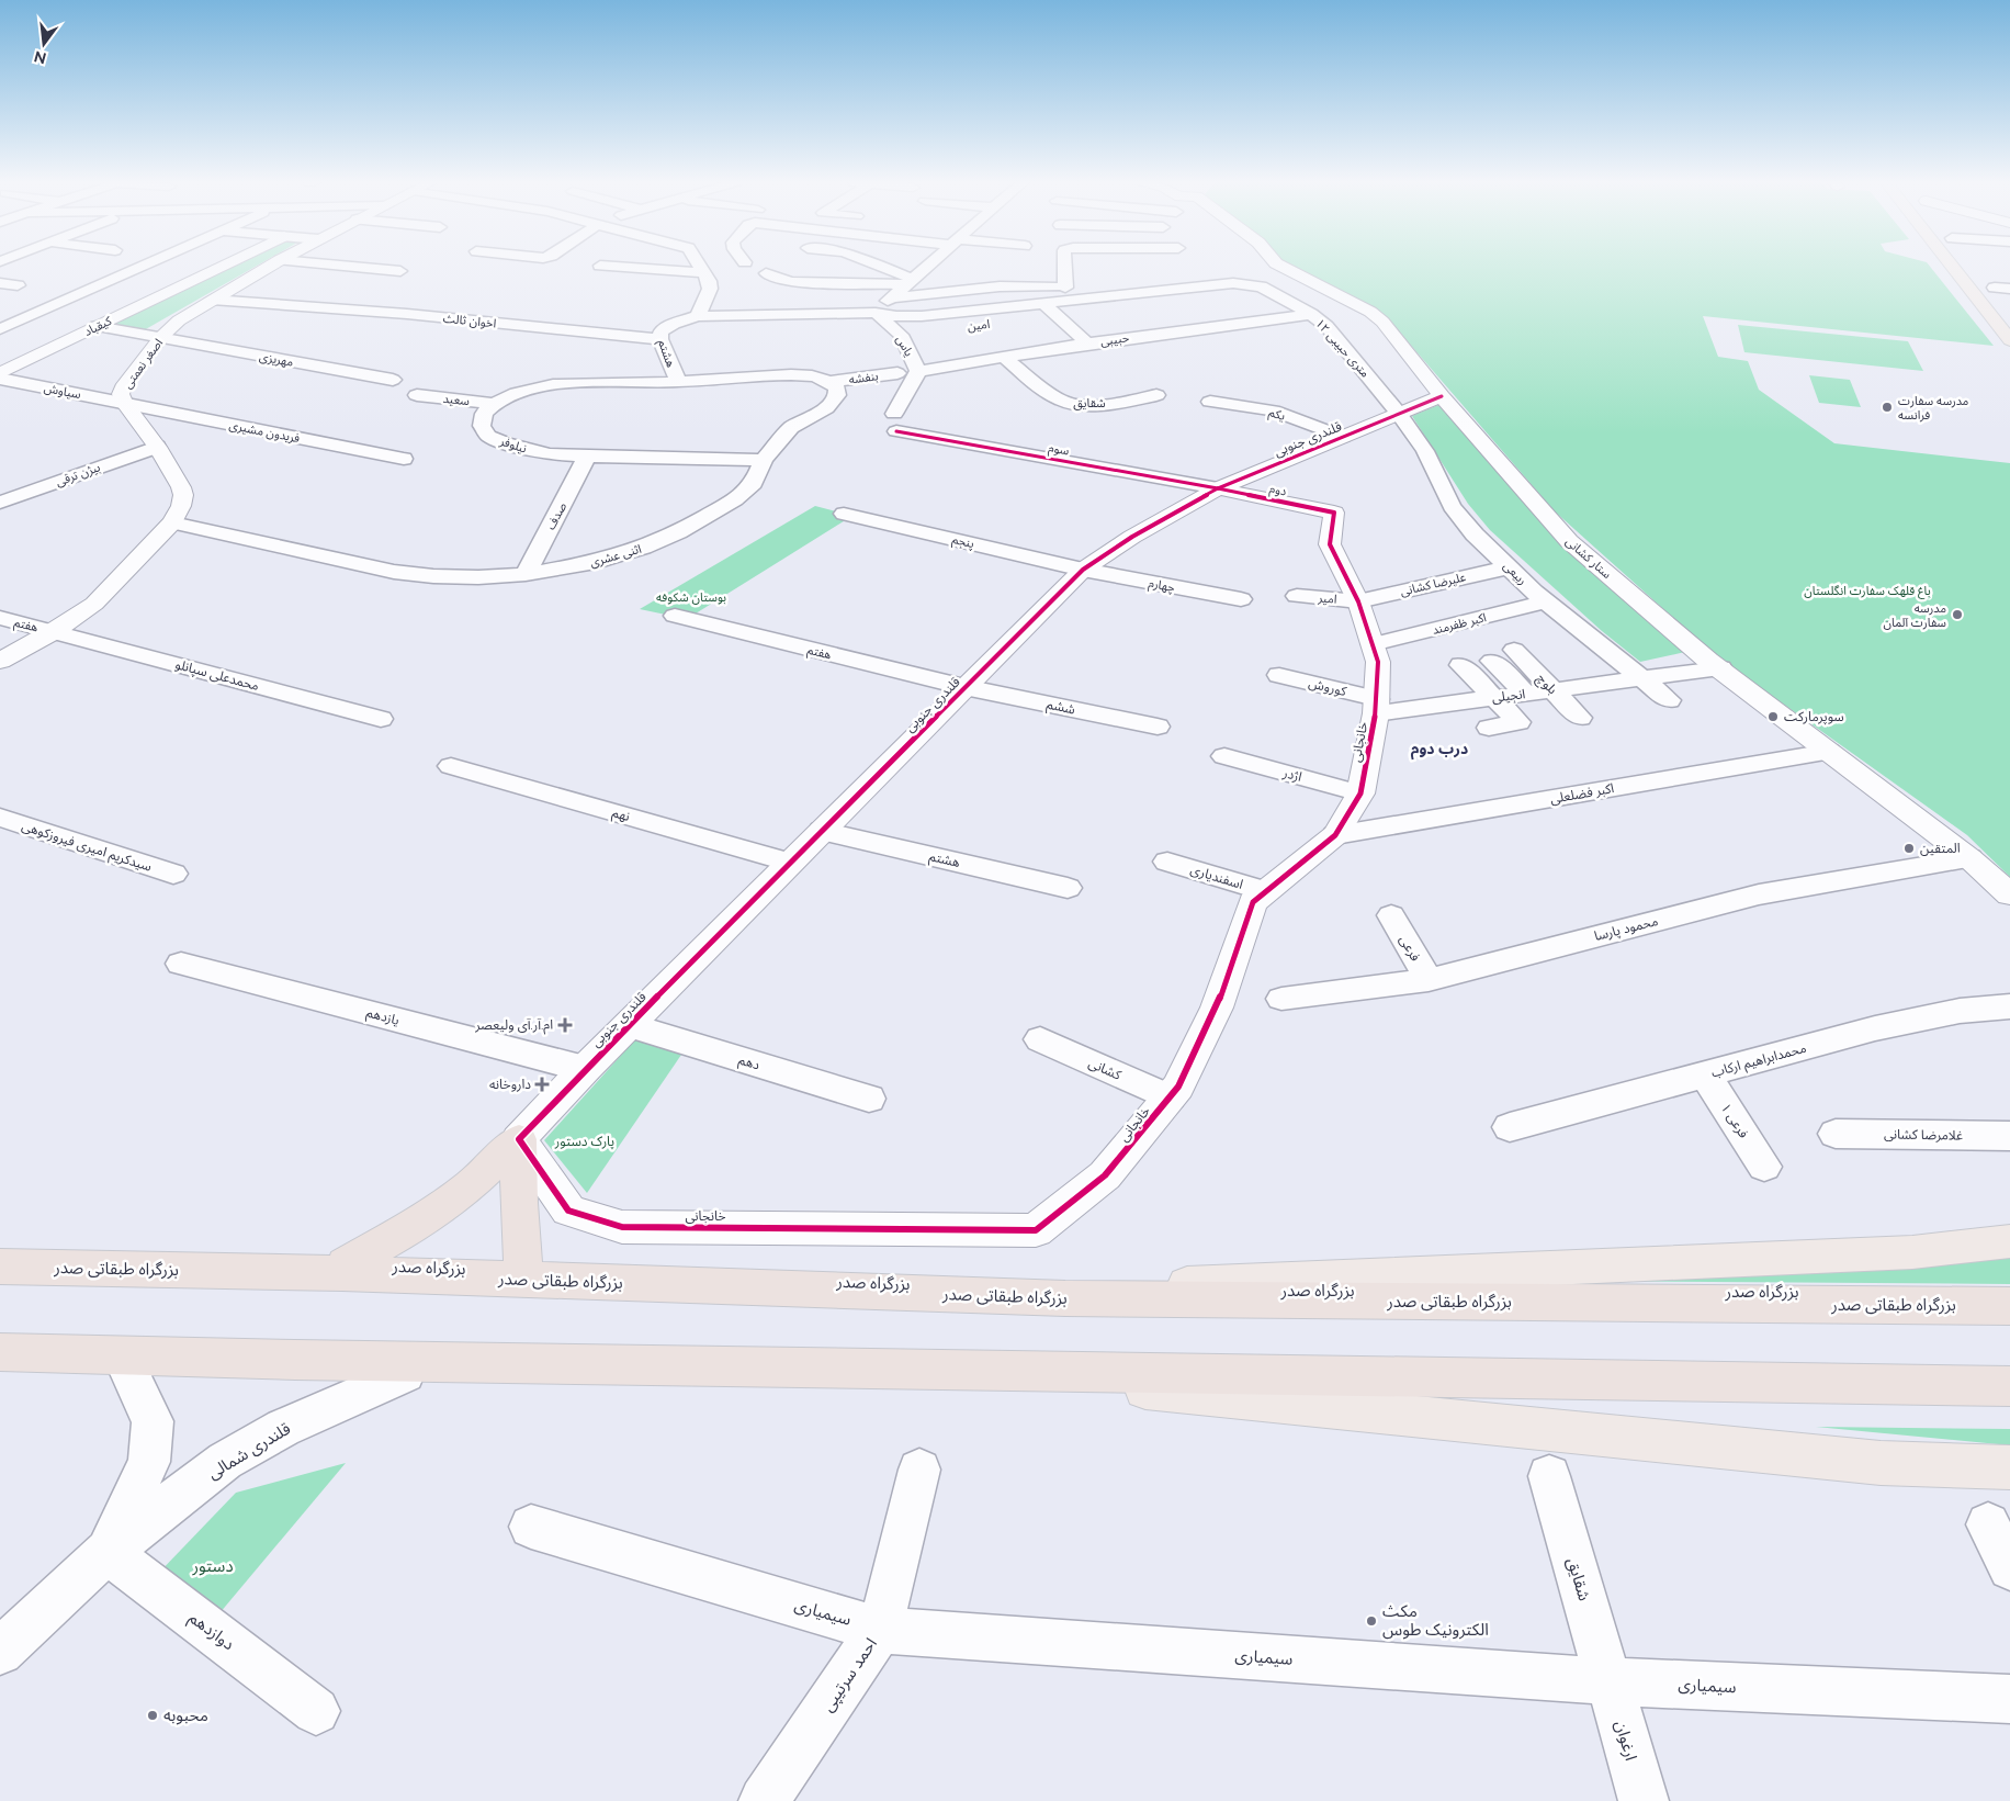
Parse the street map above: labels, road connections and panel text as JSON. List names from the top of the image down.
{
  "streets": {
    "highway": ["بزرگراه صدر", "بزرگراه طبقاتی صدر"],
    "street": [
      "اخوان ثالث",
      "امین",
      "کیقباد",
      "حبیبی",
      "یاس",
      "۱۲ متری حبیبی",
      "هشتم",
      "مهریزی",
      "اصغر نعمتی",
      "بنفشه",
      "سیاوش",
      "سعید",
      "شقایق",
      "یکم",
      "فریدون مشیری",
      "قلندری جنوبی",
      "نیلوفر",
      "سوم",
      "بیژن ترقی",
      "دوم",
      "صدف",
      "پنجم",
      "اثنی عشری",
      "ستار کشانی",
      "ربیعی",
      "علیرضا کشانی",
      "چهارم",
      "امیر",
      "اکبر ظفرمند",
      "هفتم",
      "محمدعلی سپانلو",
      "بلوچ",
      "کوروش",
      "انجیلی",
      "ششم",
      "خانجانی",
      "اژدر",
      "اکبر فضلعلی",
      "نهم",
      "سیدکریم امیری فیروزکوهی",
      "اسفندیاری",
      "محمود پارسا",
      "فرعی",
      "یازدهم",
      "محمدابراهیم ارکاب",
      "دهم",
      "کشانی",
      "فرعی ۱",
      "غلامرضا کشانی",
      "قلندری شمالی",
      "سیمیاری",
      "دوازدهم",
      "احمد سرتیپی",
      "ارغوان"
    ]
  },
  "crossings": [
    ["اخوان ثالث", "هشتم"],
    ["اخوان ثالث", "اصغر نعمتی"],
    ["کیقباد", "مهریزی"],
    ["حبیبی", "یاس"],
    ["حبیبی", "۱۲ متری حبیبی"],
    ["حبیبی", "شقایق"],
    ["یاس", "هشتم"],
    ["یاس", "سوم"],
    ["۱۲ متری حبیبی", "هشتم"],
    ["۱۲ متری حبیبی", "قلندری جنوبی"],
    ["۱۲ متری حبیبی", "ربیعی"],
    ["هشتم", "قلندری جنوبی"],
    ["مهریزی", "اصغر نعمتی"],
    ["اصغر نعمتی", "سیاوش"],
    ["اصغر نعمتی", "فریدون مشیری"],
    ["اصغر نعمتی", "بیژن ترقی"],
    ["اصغر نعمتی", "اثنی عشری"],
    ["اصغر نعمتی", "هفتم"],
    ["اصغر نعمتی", "محمدعلی سپانلو"],
    ["بنفشه", "اثنی عشری"],
    ["سیاوش", "فریدون مشیری"],
    ["سعید", "نیلوفر"],
    ["شقایق", "سیمیاری"],
    ["شقایق", "ارغوان"],
    ["یکم", "قلندری جنوبی"],
    ["قلندری جنوبی", "سوم"],
    ["قلندری جنوبی", "دوم"],
    ["قلندری جنوبی", "پنجم"],
    ["قلندری جنوبی", "ستار کشانی"],
    ["قلندری جنوبی", "ربیعی"],
    ["قلندری جنوبی", "چهارم"],
    ["قلندری جنوبی", "هفتم"],
    ["قلندری جنوبی", "ششم"],
    ["قلندری جنوبی", "خانجانی"],
    ["قلندری جنوبی", "نهم"],
    ["قلندری جنوبی", "یازدهم"],
    ["قلندری جنوبی", "دهم"],
    ["نیلوفر", "صدف"],
    ["نیلوفر", "اثنی عشری"],
    ["سوم", "دوم"],
    ["دوم", "خانجانی"],
    ["صدف", "اثنی عشری"],
    ["پنجم", "چهارم"],
    ["ستار کشانی", "انجیلی"],
    ["ستار کشانی", "اکبر فضلعلی"],
    ["ستار کشانی", "محمود پارسا"],
    ["ربیعی", "علیرضا کشانی"],
    ["ربیعی", "اکبر ظفرمند"],
    ["ربیعی", "انجیلی"],
    ["علیرضا کشانی", "امیر"],
    ["علیرضا کشانی", "خانجانی"],
    ["امیر", "خانجانی"],
    ["اکبر ظفرمند", "خانجانی"],
    ["هفتم", "محمدعلی سپانلو"],
    ["هفتم", "ششم"],
    ["بلوچ", "انجیلی"],
    ["کوروش", "انجیلی"],
    ["کوروش", "خانجانی"],
    ["انجیلی", "خانجانی"],
    ["خانجانی", "اژدر"],
    ["خانجانی", "اکبر فضلعلی"],
    ["خانجانی", "اسفندیاری"],
    ["خانجانی", "کشانی"],
    ["محمود پارسا", "فرعی"],
    ["محمدابراهیم ارکاب", "فرعی ۱"],
    ["قلندری شمالی", "دوازدهم"],
    ["سیمیاری", "احمد سرتیپی"],
    ["سیمیاری", "ارغوان"]
  ],
  "districts": ["درب دوم"],
  "parks": [
    "باغ قلهک سفارت انگلستان",
    "بوستان شکوفه",
    "پارک دستور",
    "دستور"
  ],
  "places": {
    "other": [
      "مدرسه سفارت فرانسه",
      "مدرسه سفارت آلمان",
      "سوپرمارکت",
      "المتقین",
      "مکث الکترونیک طوس",
      "محبوبه"
    ],
    "health": ["ام.آر.آی ولیعصر", "داروخانه"]
  },
  "north": "bottom"
}
